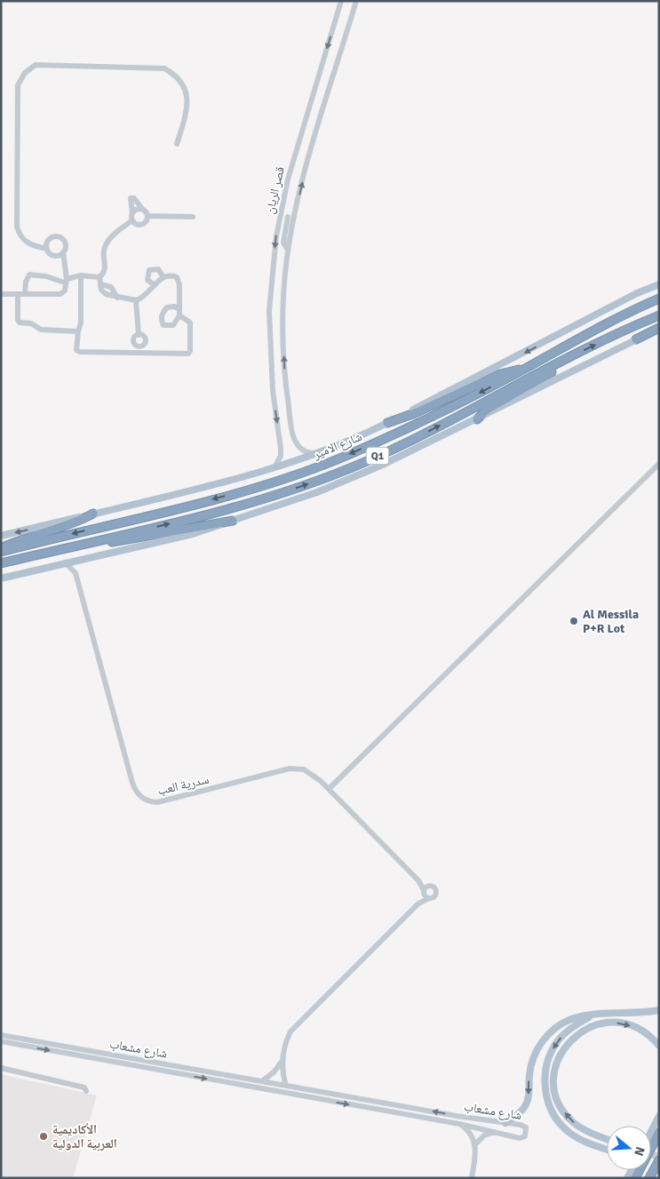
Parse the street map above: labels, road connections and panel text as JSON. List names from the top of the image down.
{
  "streets": {
    "highway": ["شارع الامير", "Q1"],
    "street": ["قصر الريان", "سدرية العب", "شارع مشعاب"]
  },
  "crossings": [
    ["قصر الريان", "شارع الامير"]
  ],
  "places": ["Al Messila P+R Lot", "الأكاديمية العربية الدولية"],
  "north": "right"
}
